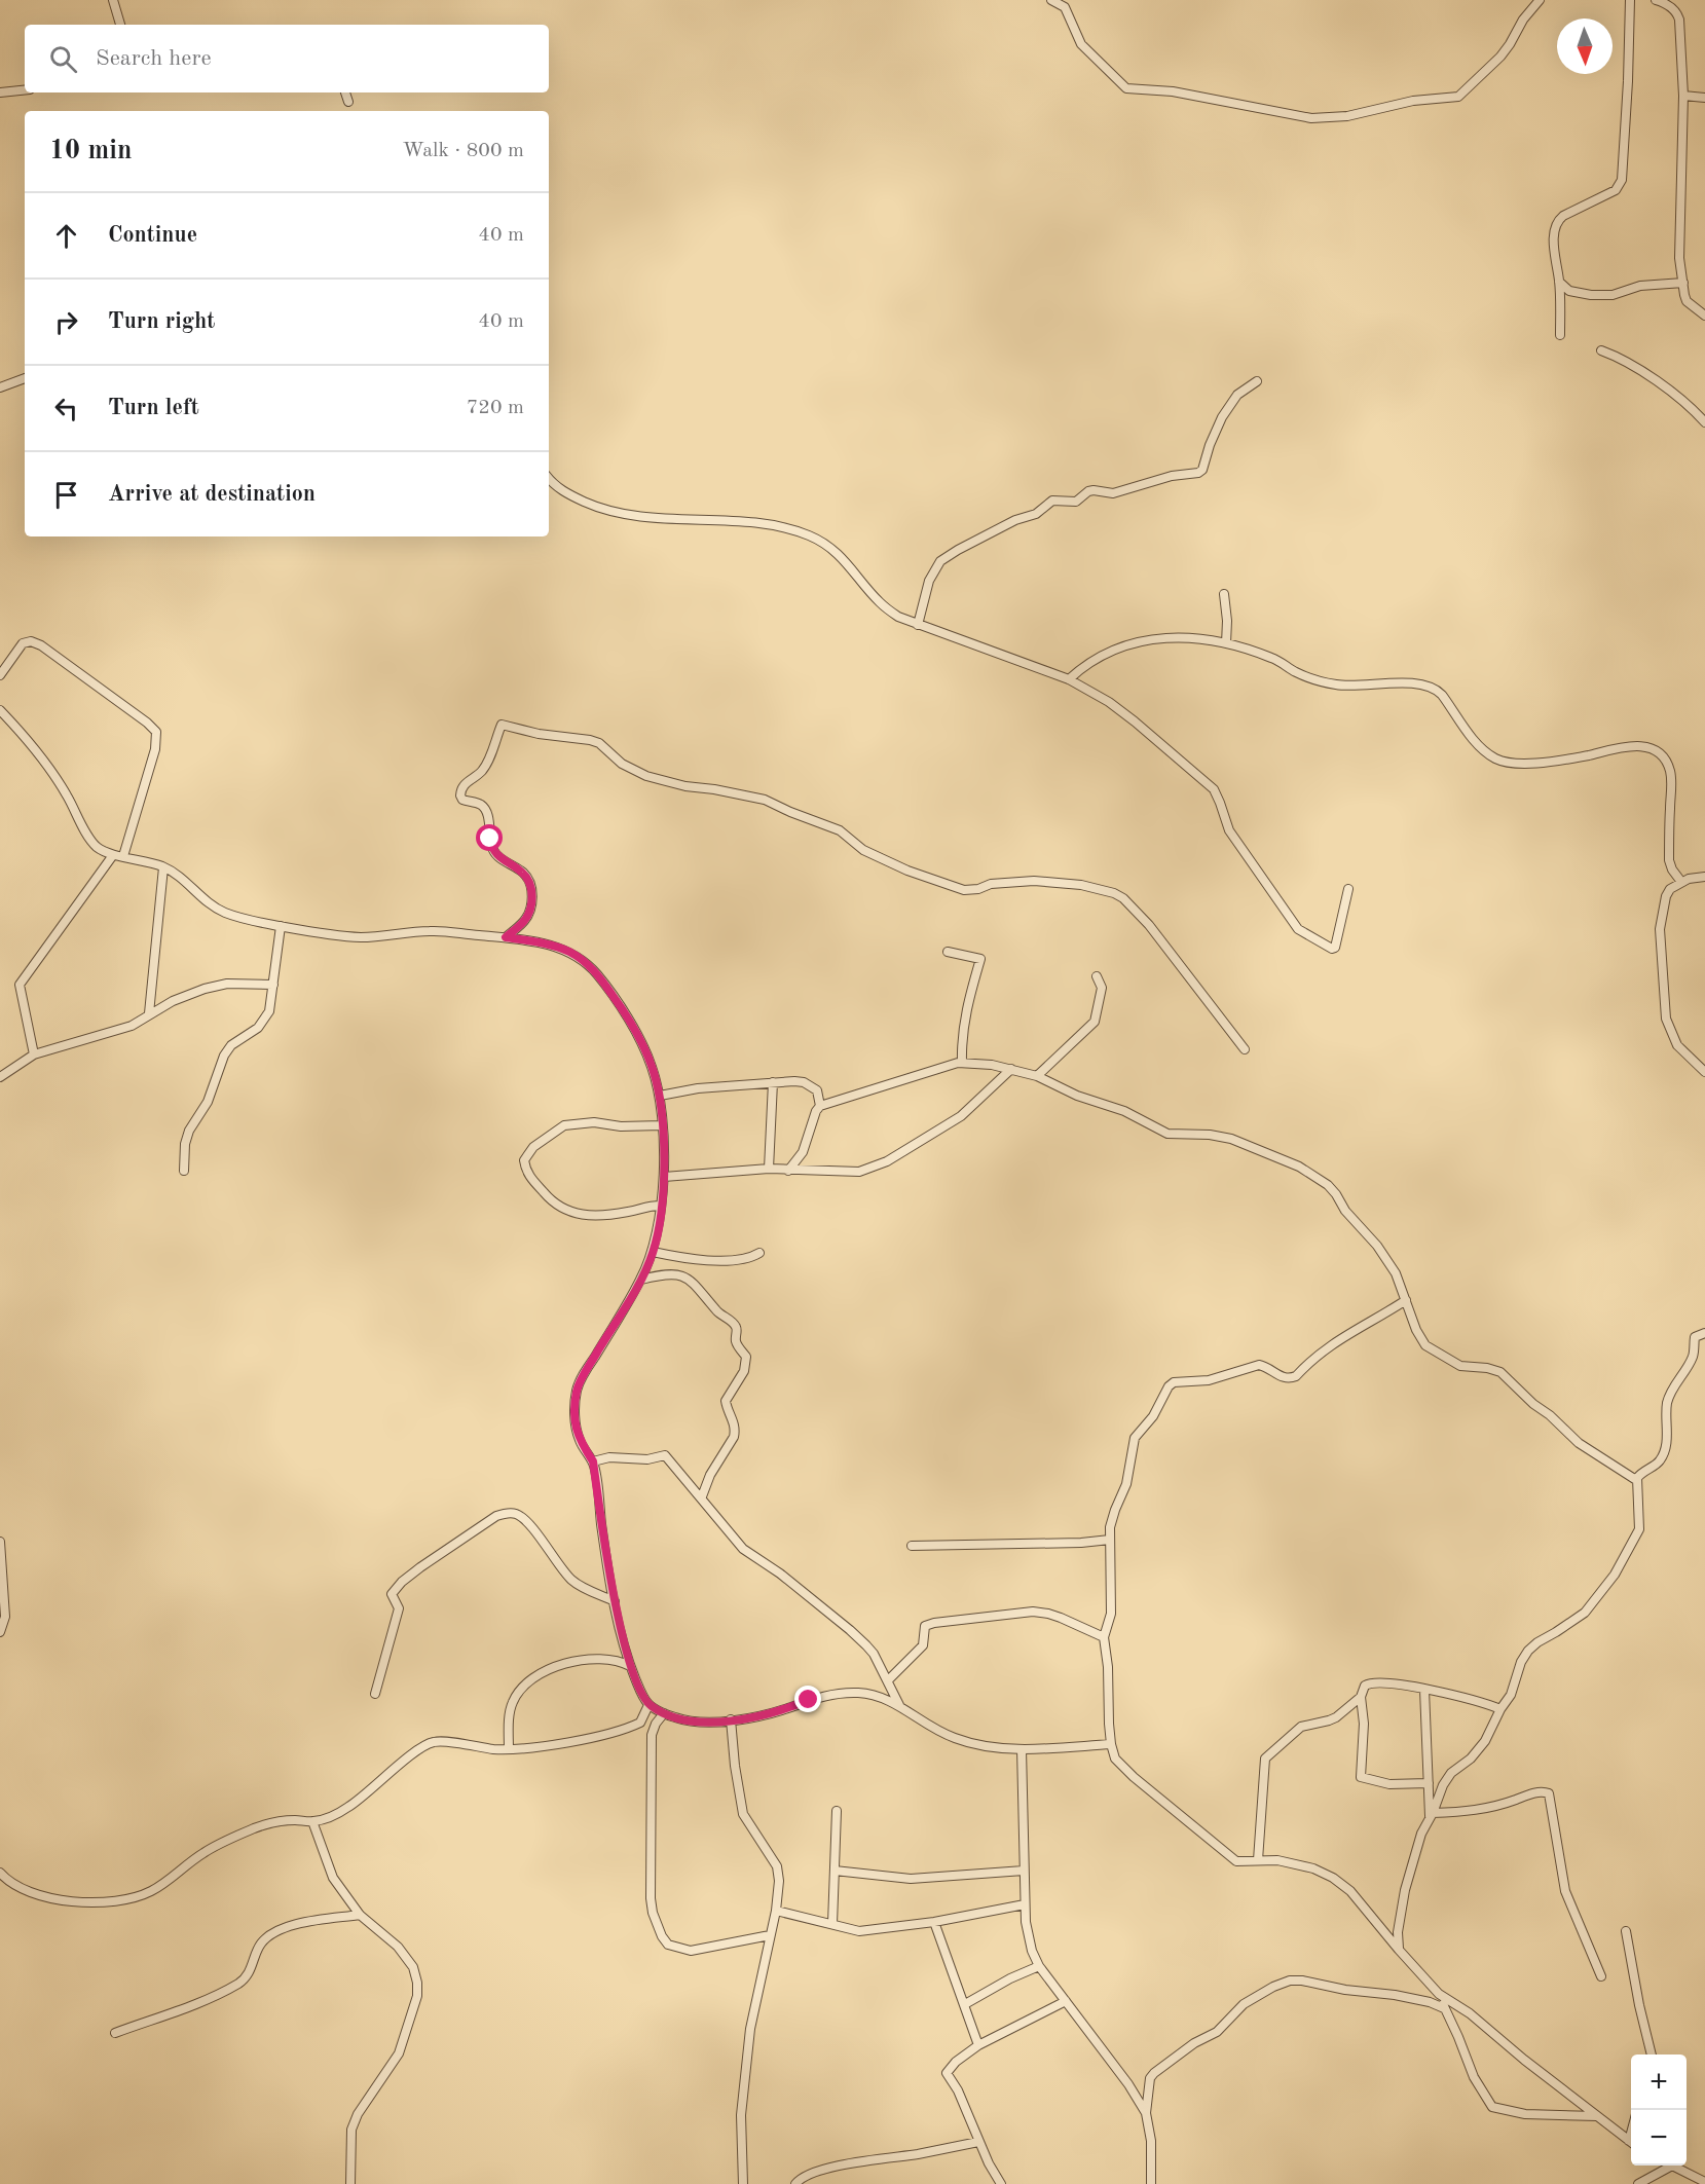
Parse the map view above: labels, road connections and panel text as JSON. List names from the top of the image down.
{
  "north": "bottom",
  "page": {
    "search": "Search here",
    "heading": ["10 min", "Walk · 800 m"],
    "list": [
      ["Continue", "40 m"],
      ["Turn right", "40 m"],
      ["Turn left", "720 m"],
      "Arrive at destination"
    ],
    "map_buttons": ["+", "−"]
  }
}
